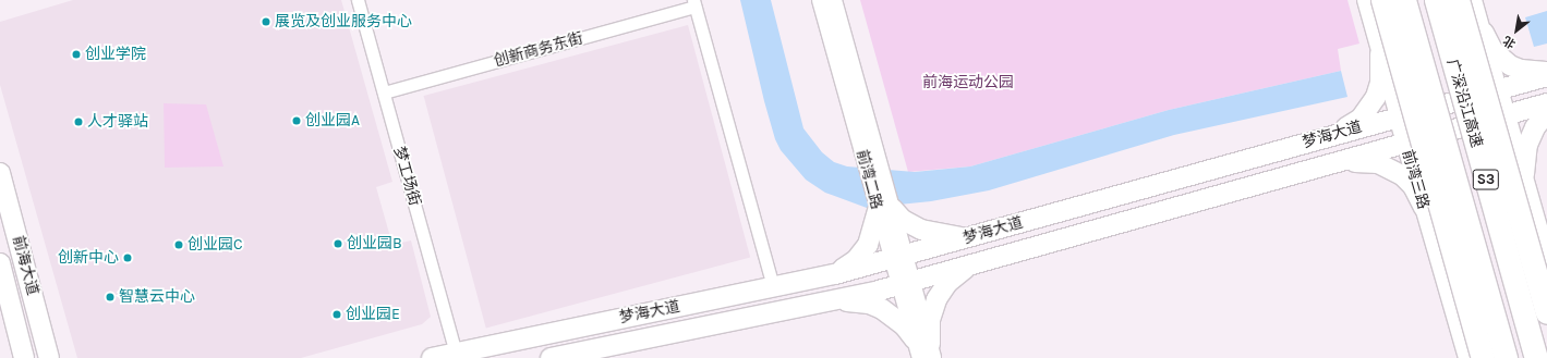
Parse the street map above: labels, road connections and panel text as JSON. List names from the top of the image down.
{
  "streets": {
    "highway": ["广深沿江高速", "S3"],
    "main road": ["梦海大道", "前湾三路", "前海大道"],
    "street": ["创新商务东街", "梦工场街", "前湾二路"]
  },
  "crossings": [
    ["创新商务东街", "梦工场街"],
    ["梦海大道", "梦工场街"],
    ["梦海大道", "前湾二路"],
    ["梦海大道", "前湾三路"]
  ],
  "parks": ["前海运动公园"],
  "places": [
    "展览及创业服务中心",
    "创业学院",
    "创业园A",
    "人才驿站",
    "创业园B",
    "创业园C",
    "创新中心",
    "智慧云中心",
    "创业园E"
  ],
  "north": "bottom left"
}
